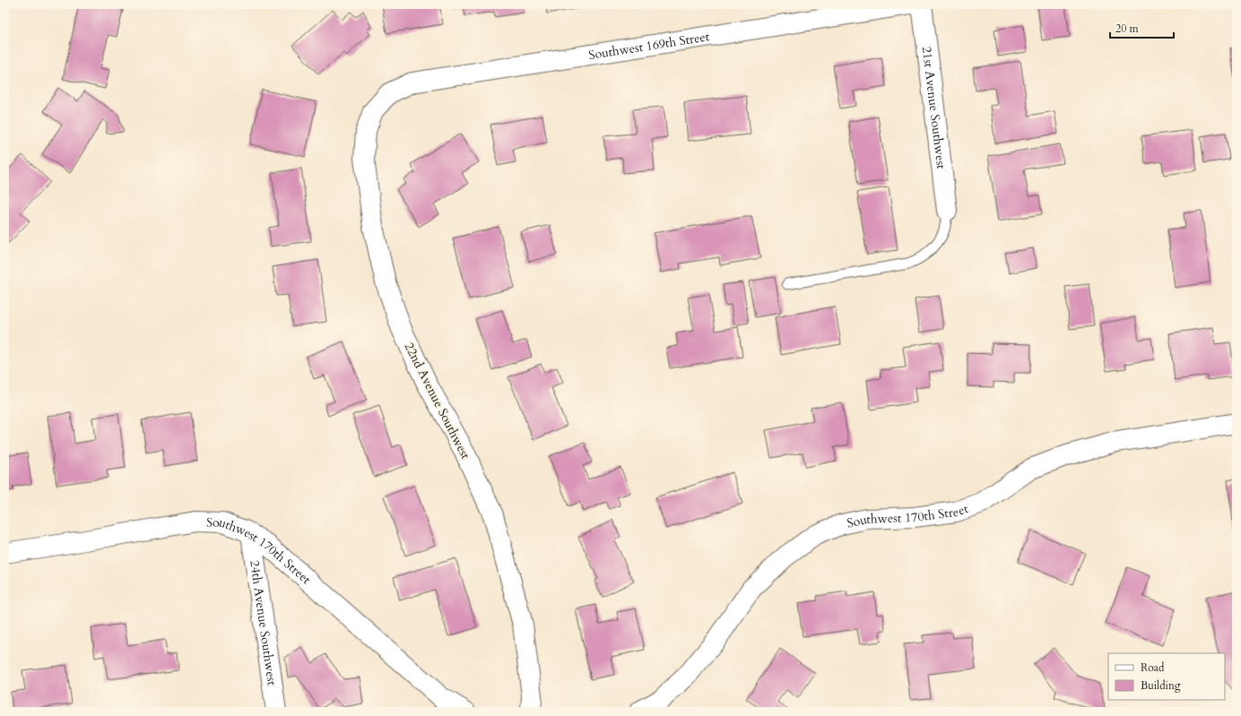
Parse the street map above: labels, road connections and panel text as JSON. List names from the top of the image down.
{
  "streets": {
    "street": [
      "Southwest 169th Street",
      "21st Avenue Southwest",
      "22nd Avenue Southwest",
      "Southwest 170th Street",
      "24th Avenue Southwest"
    ]
  },
  "crossings": [
    ["Southwest 169th Street", "22nd Avenue Southwest"],
    ["Southwest 170th Street", "24th Avenue Southwest"]
  ],
  "legend": ["Road", "Building"],
  "scale_bar": "20 m"
}
